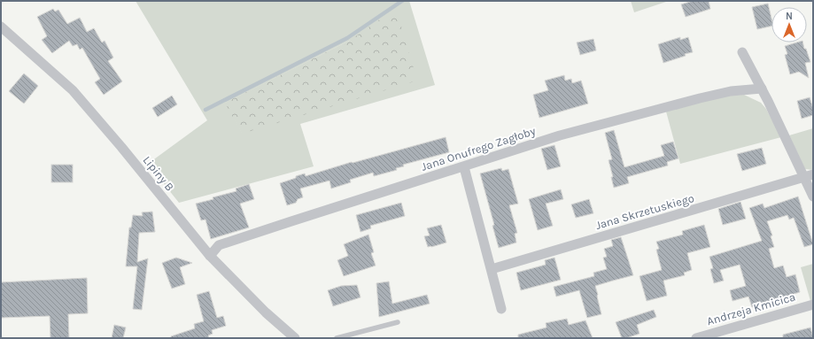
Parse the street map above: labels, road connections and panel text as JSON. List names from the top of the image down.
{
  "streets": {
    "street": [
      "Jana Onufrego Zagłoby",
      "Lipiny B",
      "Jana Skrzetuskiego",
      "Andrzeja Kmicica"
    ]
  },
  "crossings": [
    ["Jana Onufrego Zagłoby", "Lipiny B"]
  ],
  "north": "top"
}
